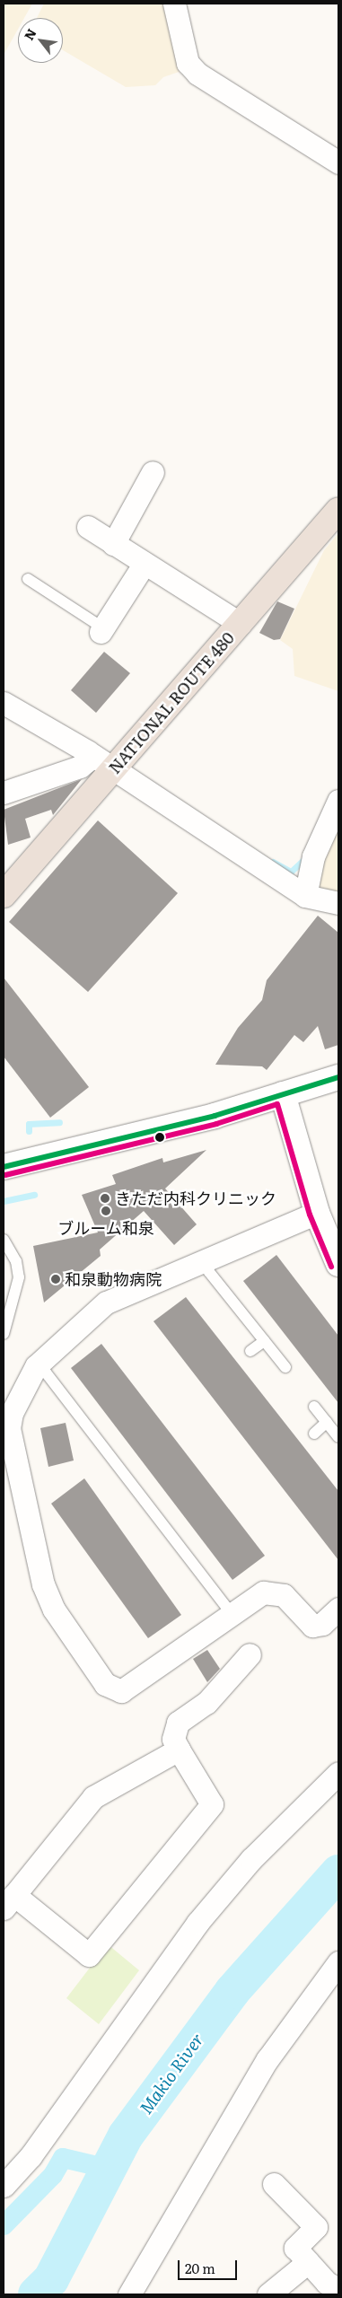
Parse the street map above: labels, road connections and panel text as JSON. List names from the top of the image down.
{
  "streets": {
    "highway": ["NATIONAL ROUTE 480"]
  },
  "water": ["Makio River"],
  "places": ["きただ内科クリニック", "ブルーム和泉", "和泉動物病院"],
  "scale_bar": "20 m",
  "north": "top left"
}
